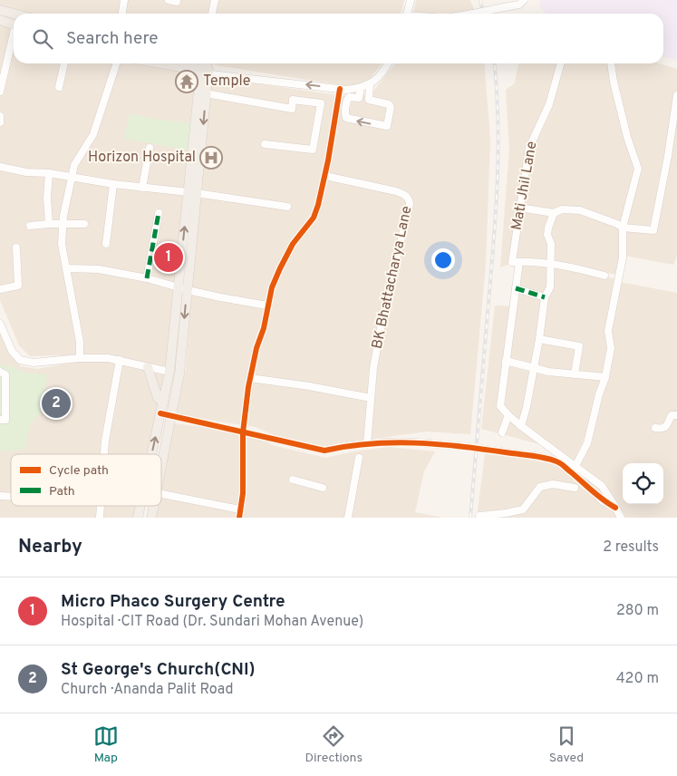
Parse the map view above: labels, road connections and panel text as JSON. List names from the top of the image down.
{
  "streets": {
    "street": ["Mati Jhil Lane", "BK Bhattacharya Lane"]
  },
  "places": {
    "temple": ["Temple"],
    "hospital": ["Horizon Hospital"]
  },
  "legend": ["Cycle path", "Path"],
  "page": {
    "search": "Search here",
    "pins": ["1", "2"],
    "heading": ["Nearby", "2 results"],
    "list": [
      {
        "mark": "1",
        "name": "Micro Phaco Surgery Centre",
        "note": "Hospital · CIT Road (Dr. Sundari Mohan Avenue)",
        "value": "280 m"
      },
      {
        "mark": "2",
        "name": "St George's Church(CNI)",
        "note": "Church · Ananda Palit Road",
        "value": "420 m"
      }
    ],
    "nav": ["Map", "Directions", "Saved"]
  }
}
